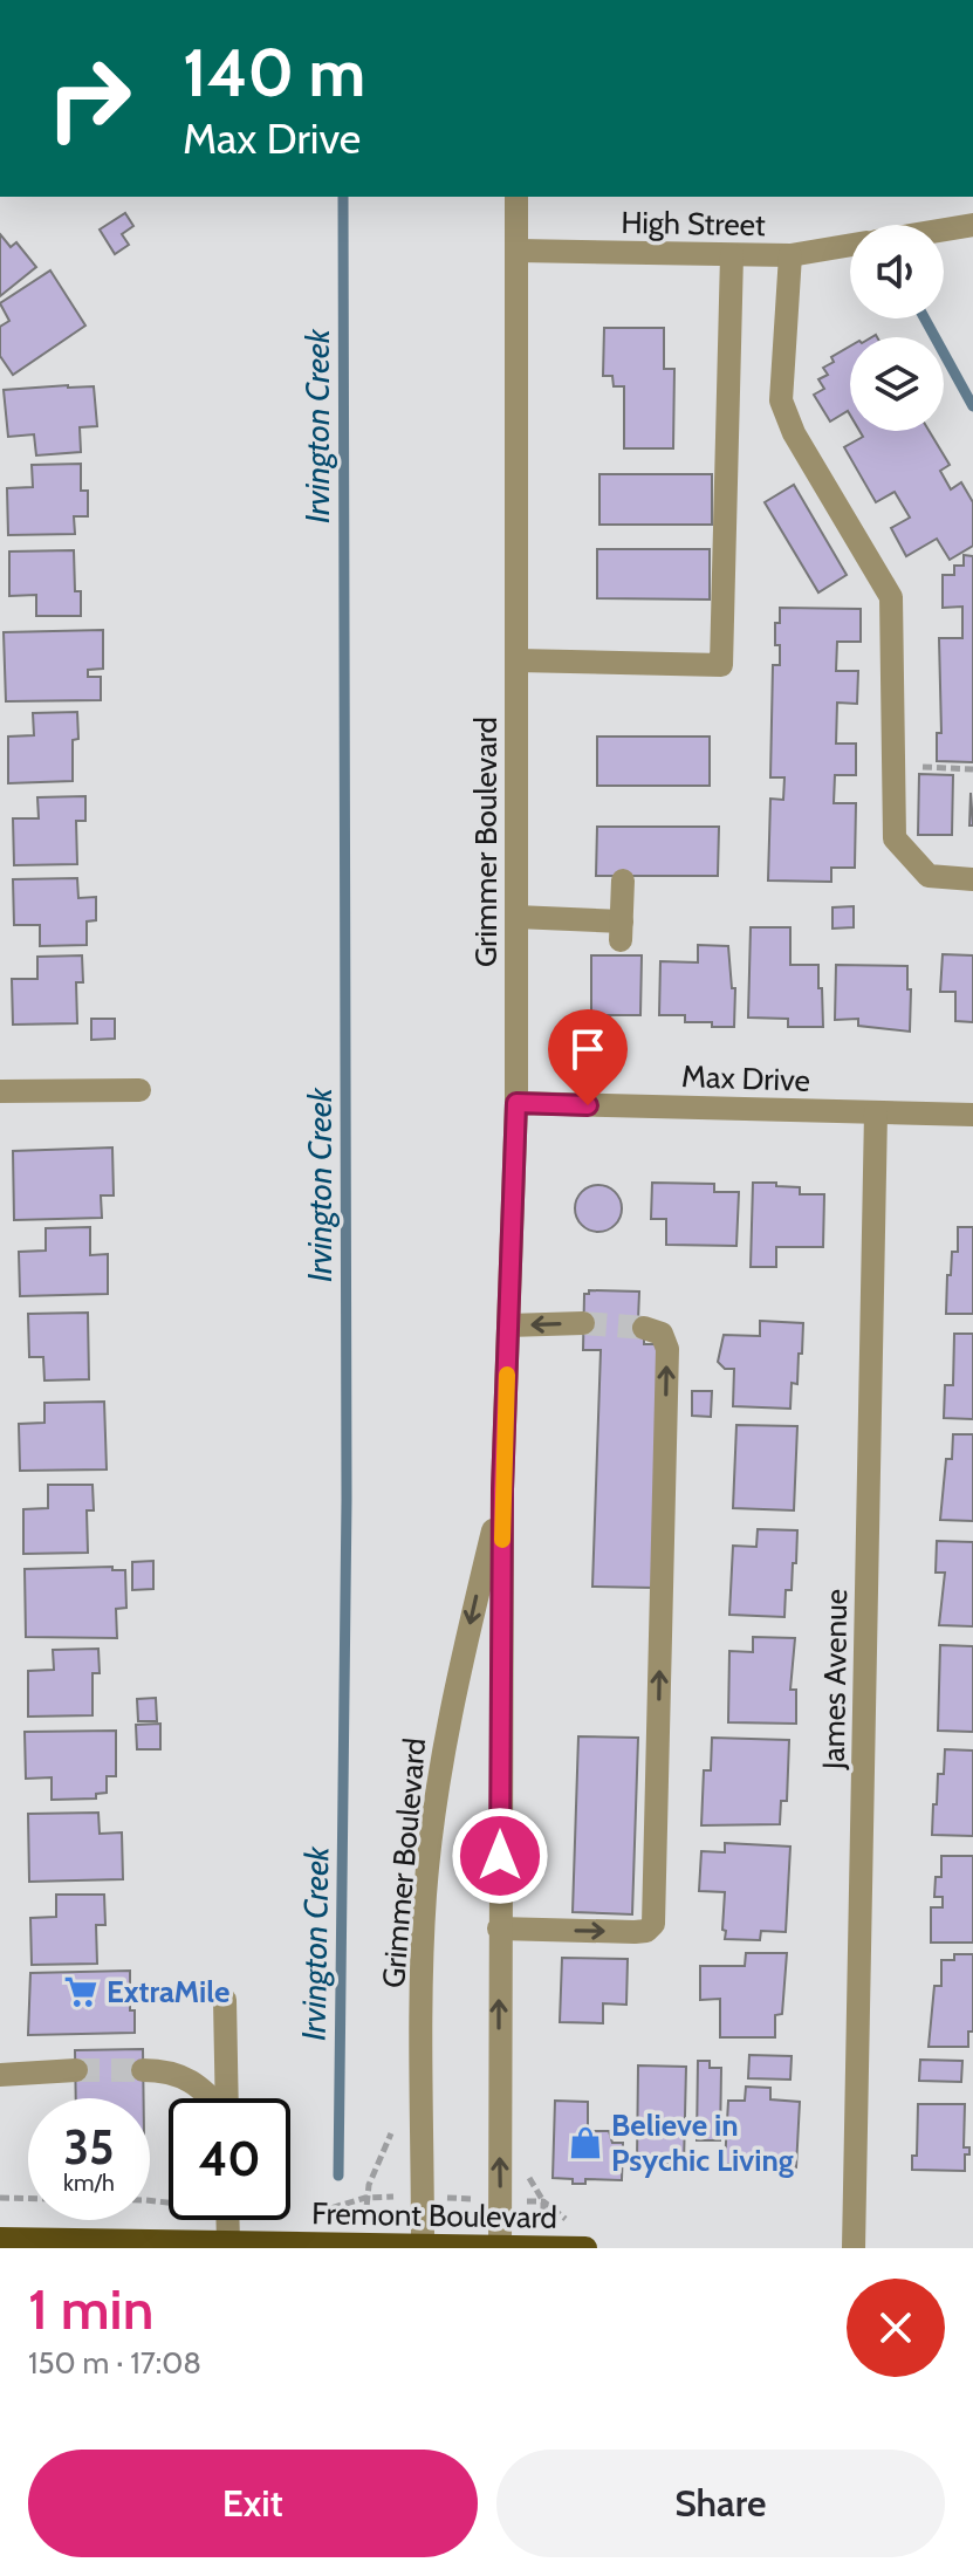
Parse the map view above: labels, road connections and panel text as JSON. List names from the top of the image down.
{
  "streets": {
    "main road": ["Fremont Boulevard"],
    "street": [
      "High Street",
      "Grimmer Boulevard",
      "Max Drive",
      "James Avenue"
    ]
  },
  "crossings": [
    ["High Street", "Grimmer Boulevard"],
    ["Grimmer Boulevard", "Max Drive"],
    ["Grimmer Boulevard", "Fremont Boulevard"],
    ["Max Drive", "James Avenue"]
  ],
  "water": ["Irvington Creek"],
  "places": {
    "supermarket": ["ExtraMile"],
    "shop": ["Believe in Psychic Living"]
  },
  "page": {
    "turn": ["140 m", "Max Drive"],
    "speed": "35 km/h",
    "limit": "40",
    "heading": ["1 min", "150 m · 17:08"],
    "buttons": ["Exit", "Share"]
  }
}
